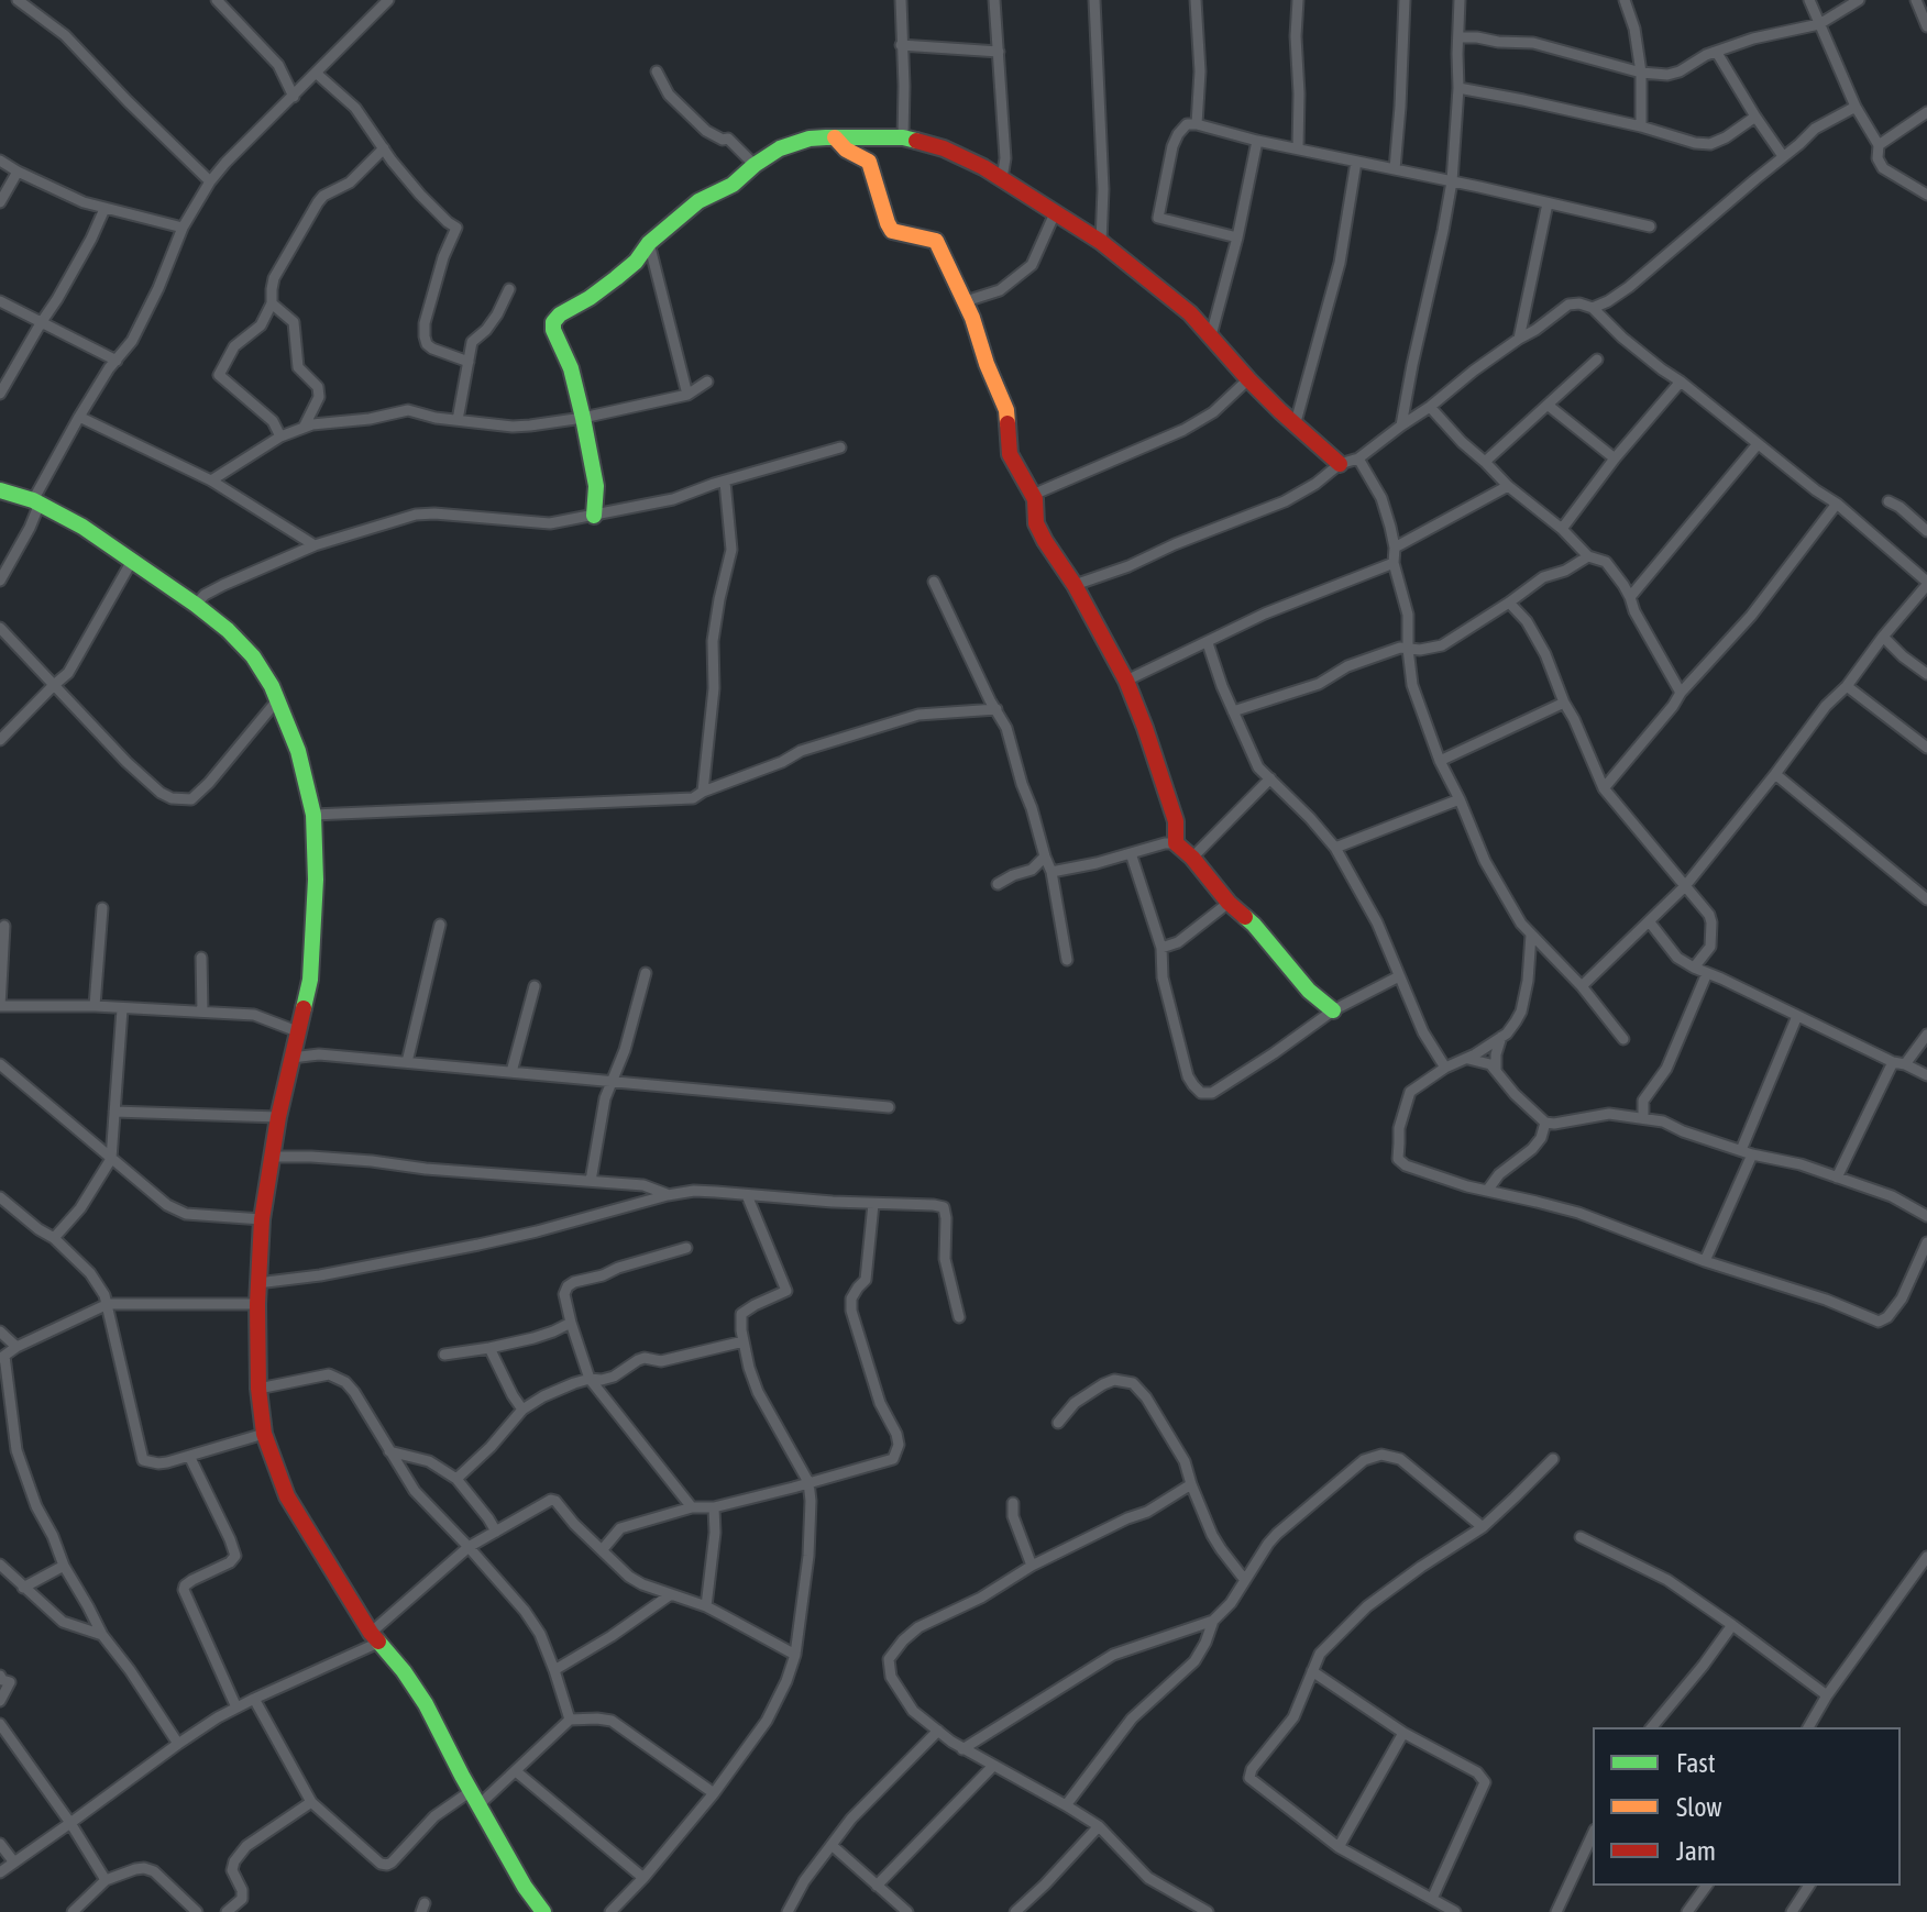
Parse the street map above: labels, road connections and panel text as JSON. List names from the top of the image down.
{
  "legend": ["Fast", "Slow", "Jam"]
}
